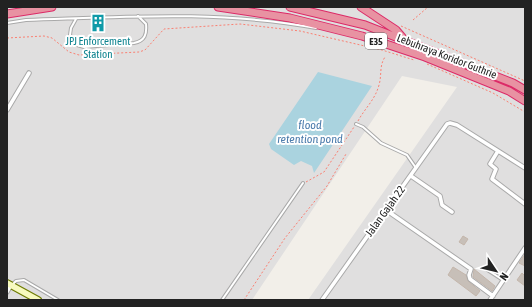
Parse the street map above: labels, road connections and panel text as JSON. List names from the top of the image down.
{
  "streets": {
    "highway": ["E35", "Lebuhraya Koridor Guthrie"],
    "street": ["Jalan Gajah 22"]
  },
  "water": ["flood retention pond"],
  "places": {
    "building": ["JPJ Enforcement Station"]
  },
  "north": "bottom right"
}
